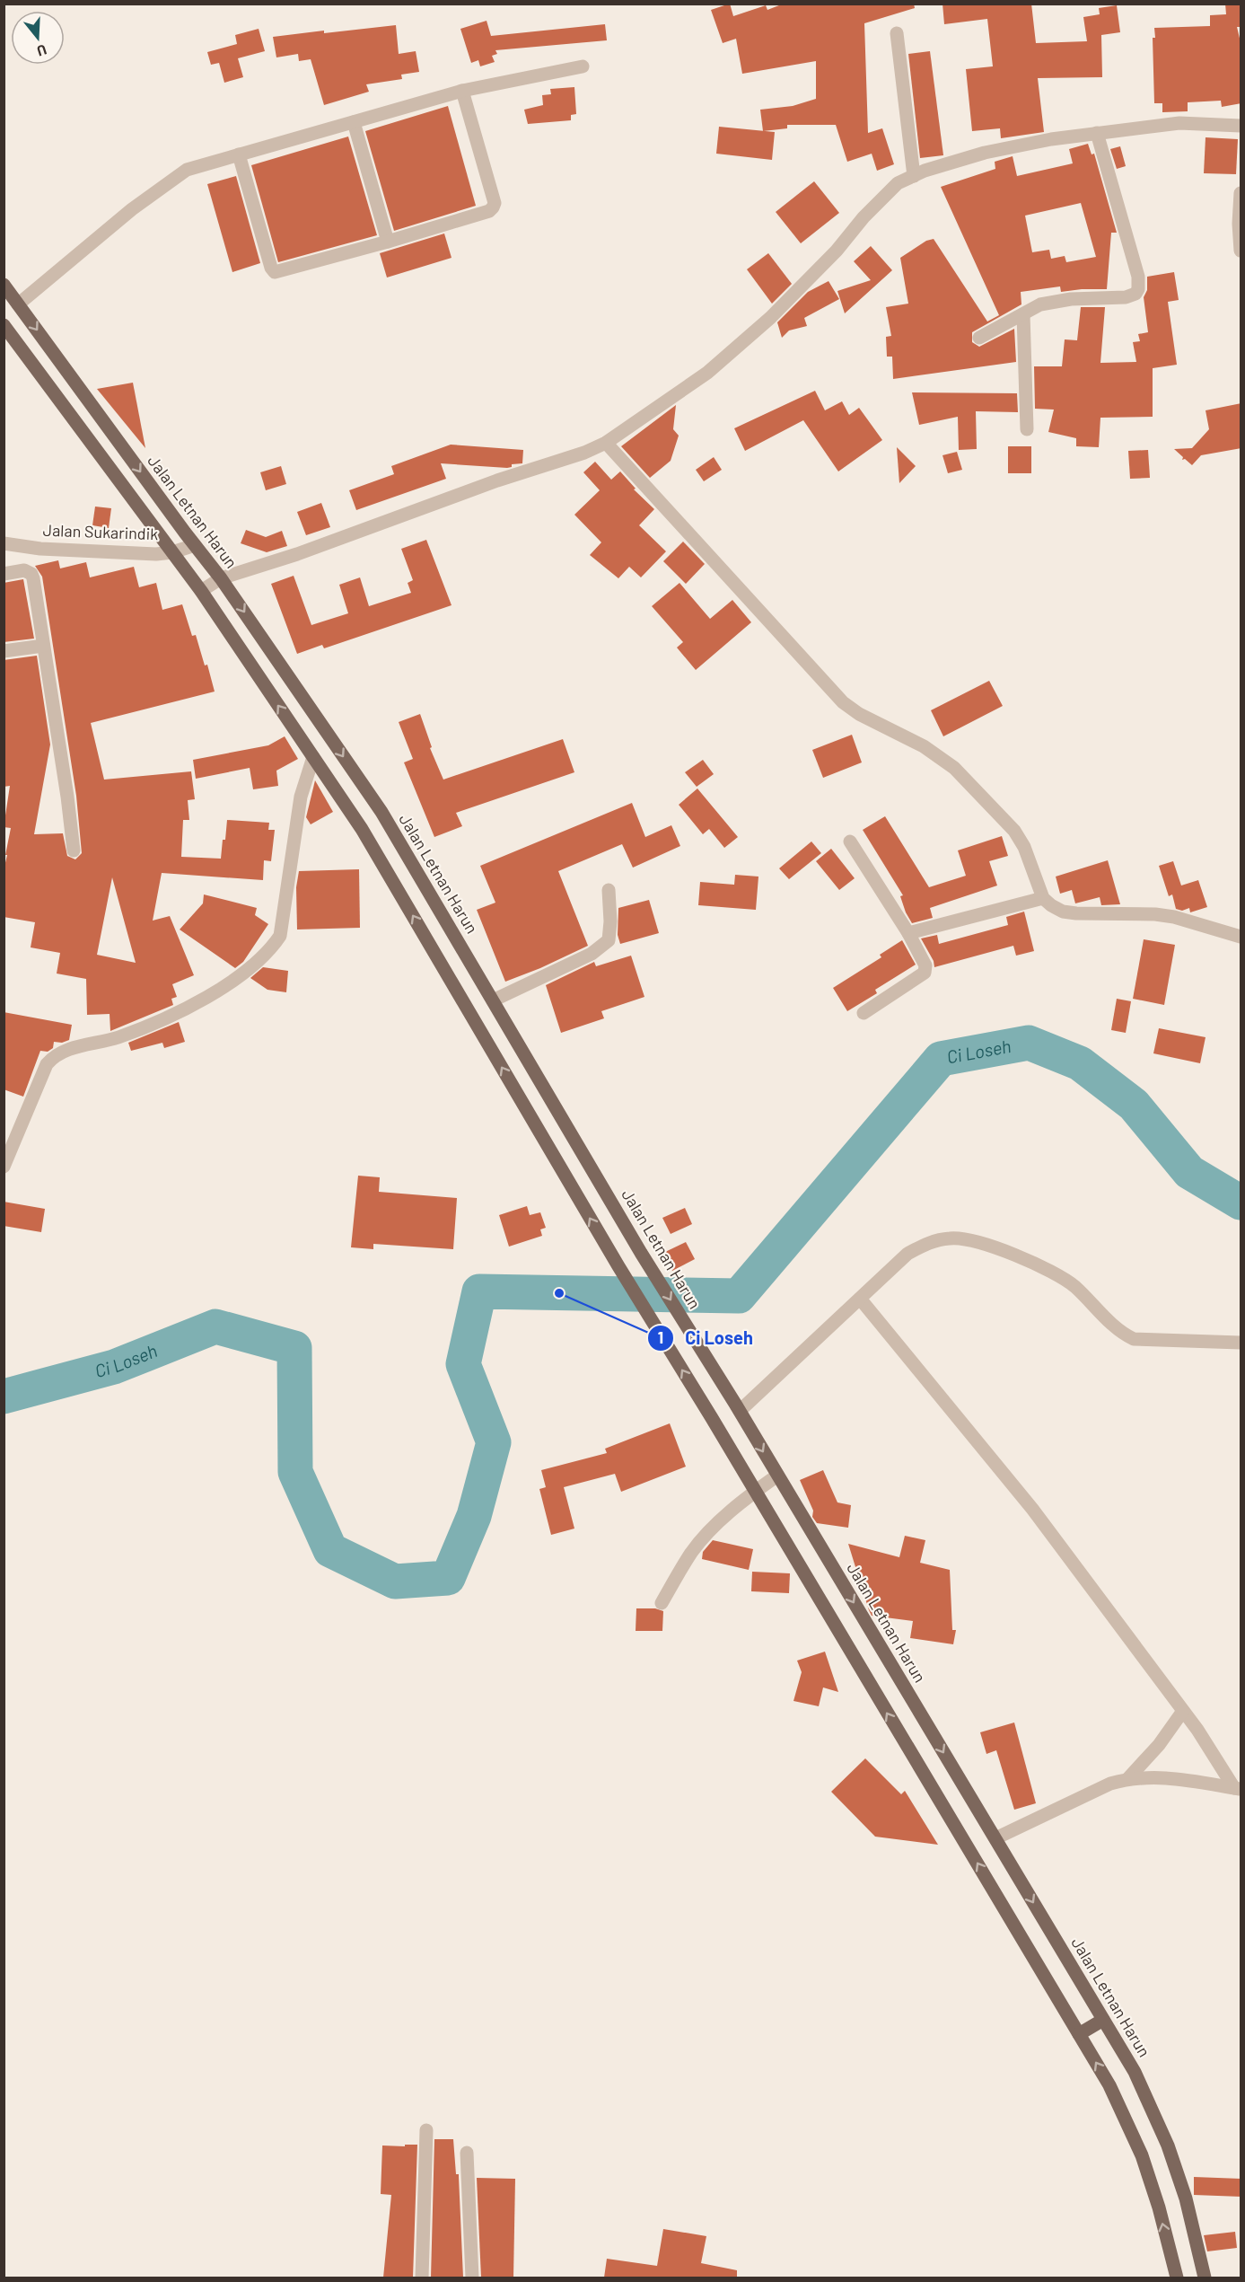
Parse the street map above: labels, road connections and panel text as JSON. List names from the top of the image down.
{
  "streets": {
    "main road": ["Jalan Letnan Harun"],
    "street": ["Jalan Sukarindik"]
  },
  "crossings": [
    ["Jalan Letnan Harun", "Jalan Sukarindik"]
  ],
  "water": ["Ci Loseh"],
  "places": ["Ci Loseh"],
  "north": "bottom"
}
